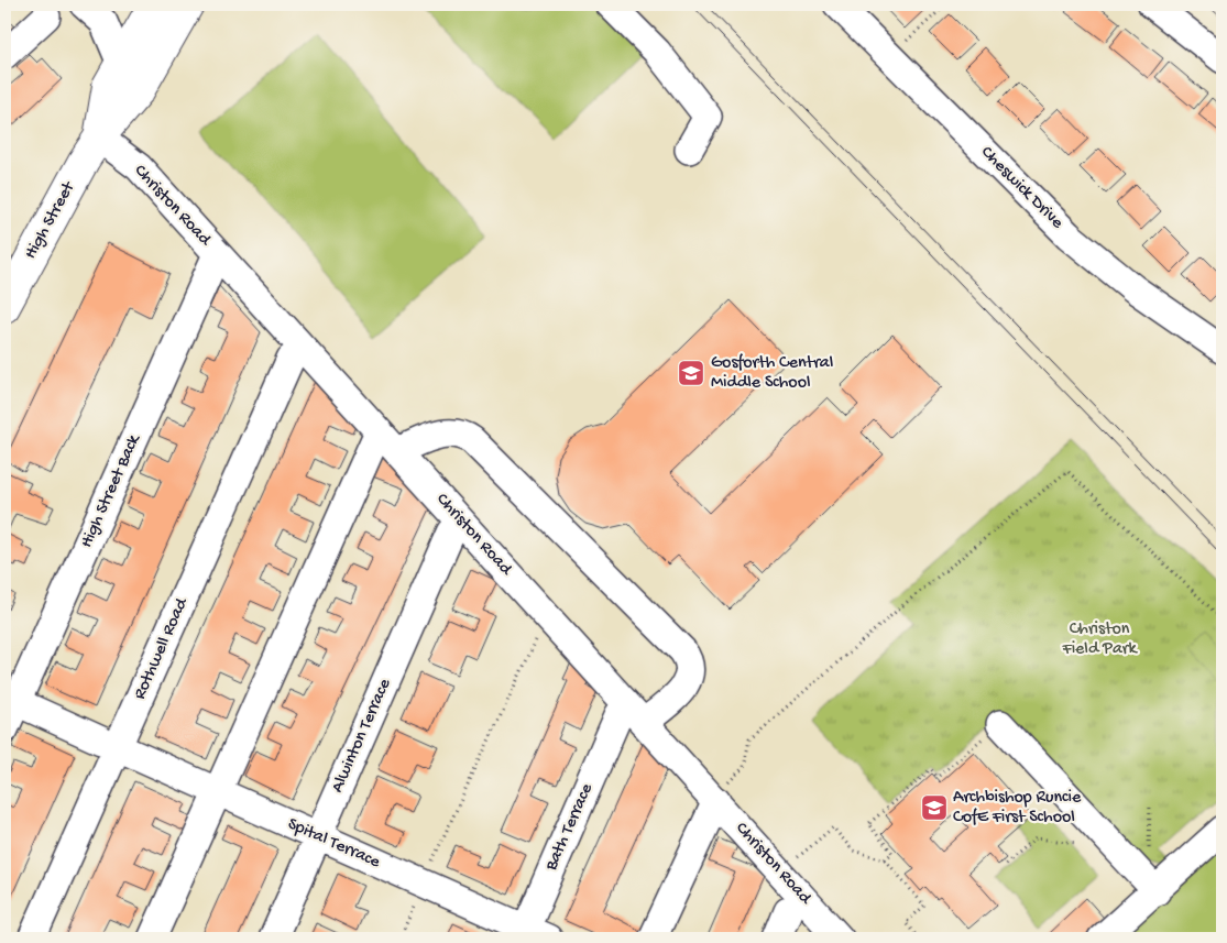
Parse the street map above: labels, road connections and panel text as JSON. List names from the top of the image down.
{
  "streets": {
    "main road": ["High Street"],
    "street": [
      "Cheswick Drive",
      "Christon Road",
      "High Street Back",
      "Rothwell Road",
      "Alwinton Terrace",
      "Bath Terrace",
      "Spital Terrace"
    ]
  },
  "crossings": [
    ["Christon Road", "High Street"],
    ["Christon Road", "High Street Back"],
    ["Christon Road", "Bath Terrace"],
    ["High Street Back", "Spital Terrace"],
    ["Rothwell Road", "Spital Terrace"],
    ["Alwinton Terrace", "Spital Terrace"],
    ["Bath Terrace", "Spital Terrace"]
  ],
  "parks": ["Christon Field Park"],
  "places": {
    "school or university": ["Gosforth Central Middle School", "Archbishop Runcie CofE First School"]
  }
}
